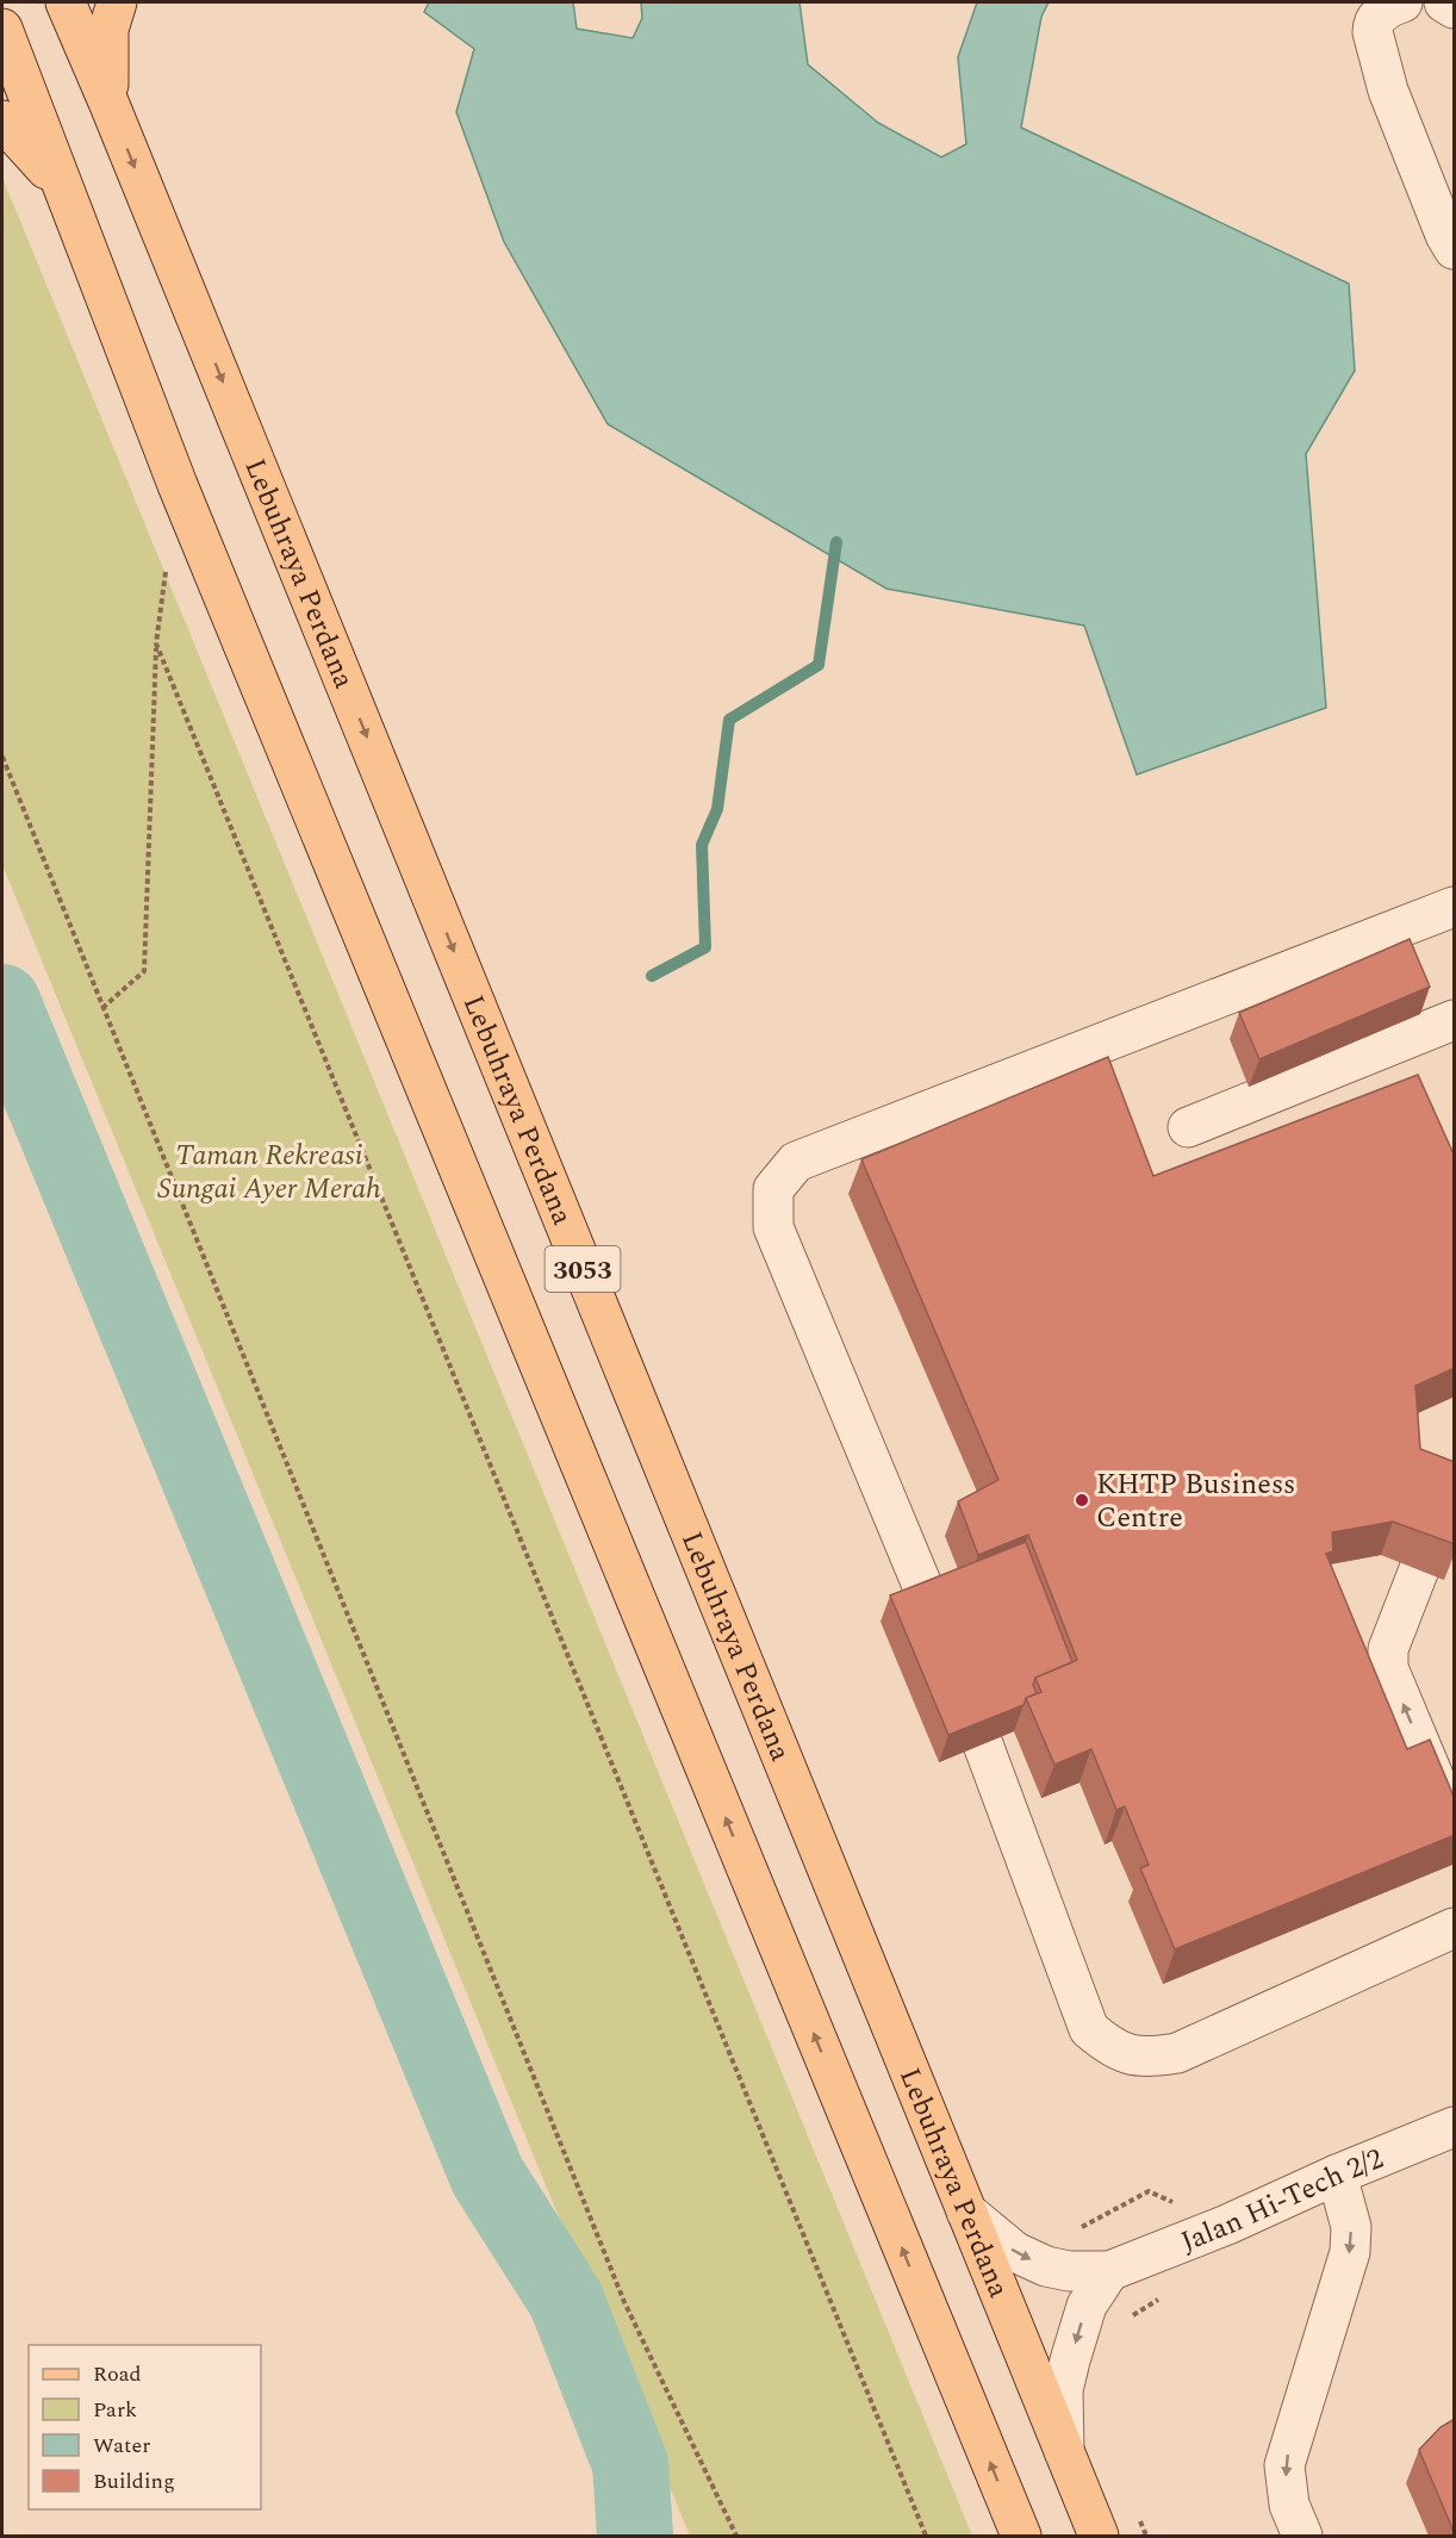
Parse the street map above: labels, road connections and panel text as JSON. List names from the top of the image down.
{
  "streets": {
    "main road": ["Lebuhraya Perdana", "3053"],
    "street": ["Jalan Hi-Tech 2/2"]
  },
  "parks": ["Taman Rekreasi Sungai Ayer Merah"],
  "places": ["KHTP Business Centre"],
  "legend": [
    "Road",
    "Park",
    "Water",
    "Building"
  ]
}
